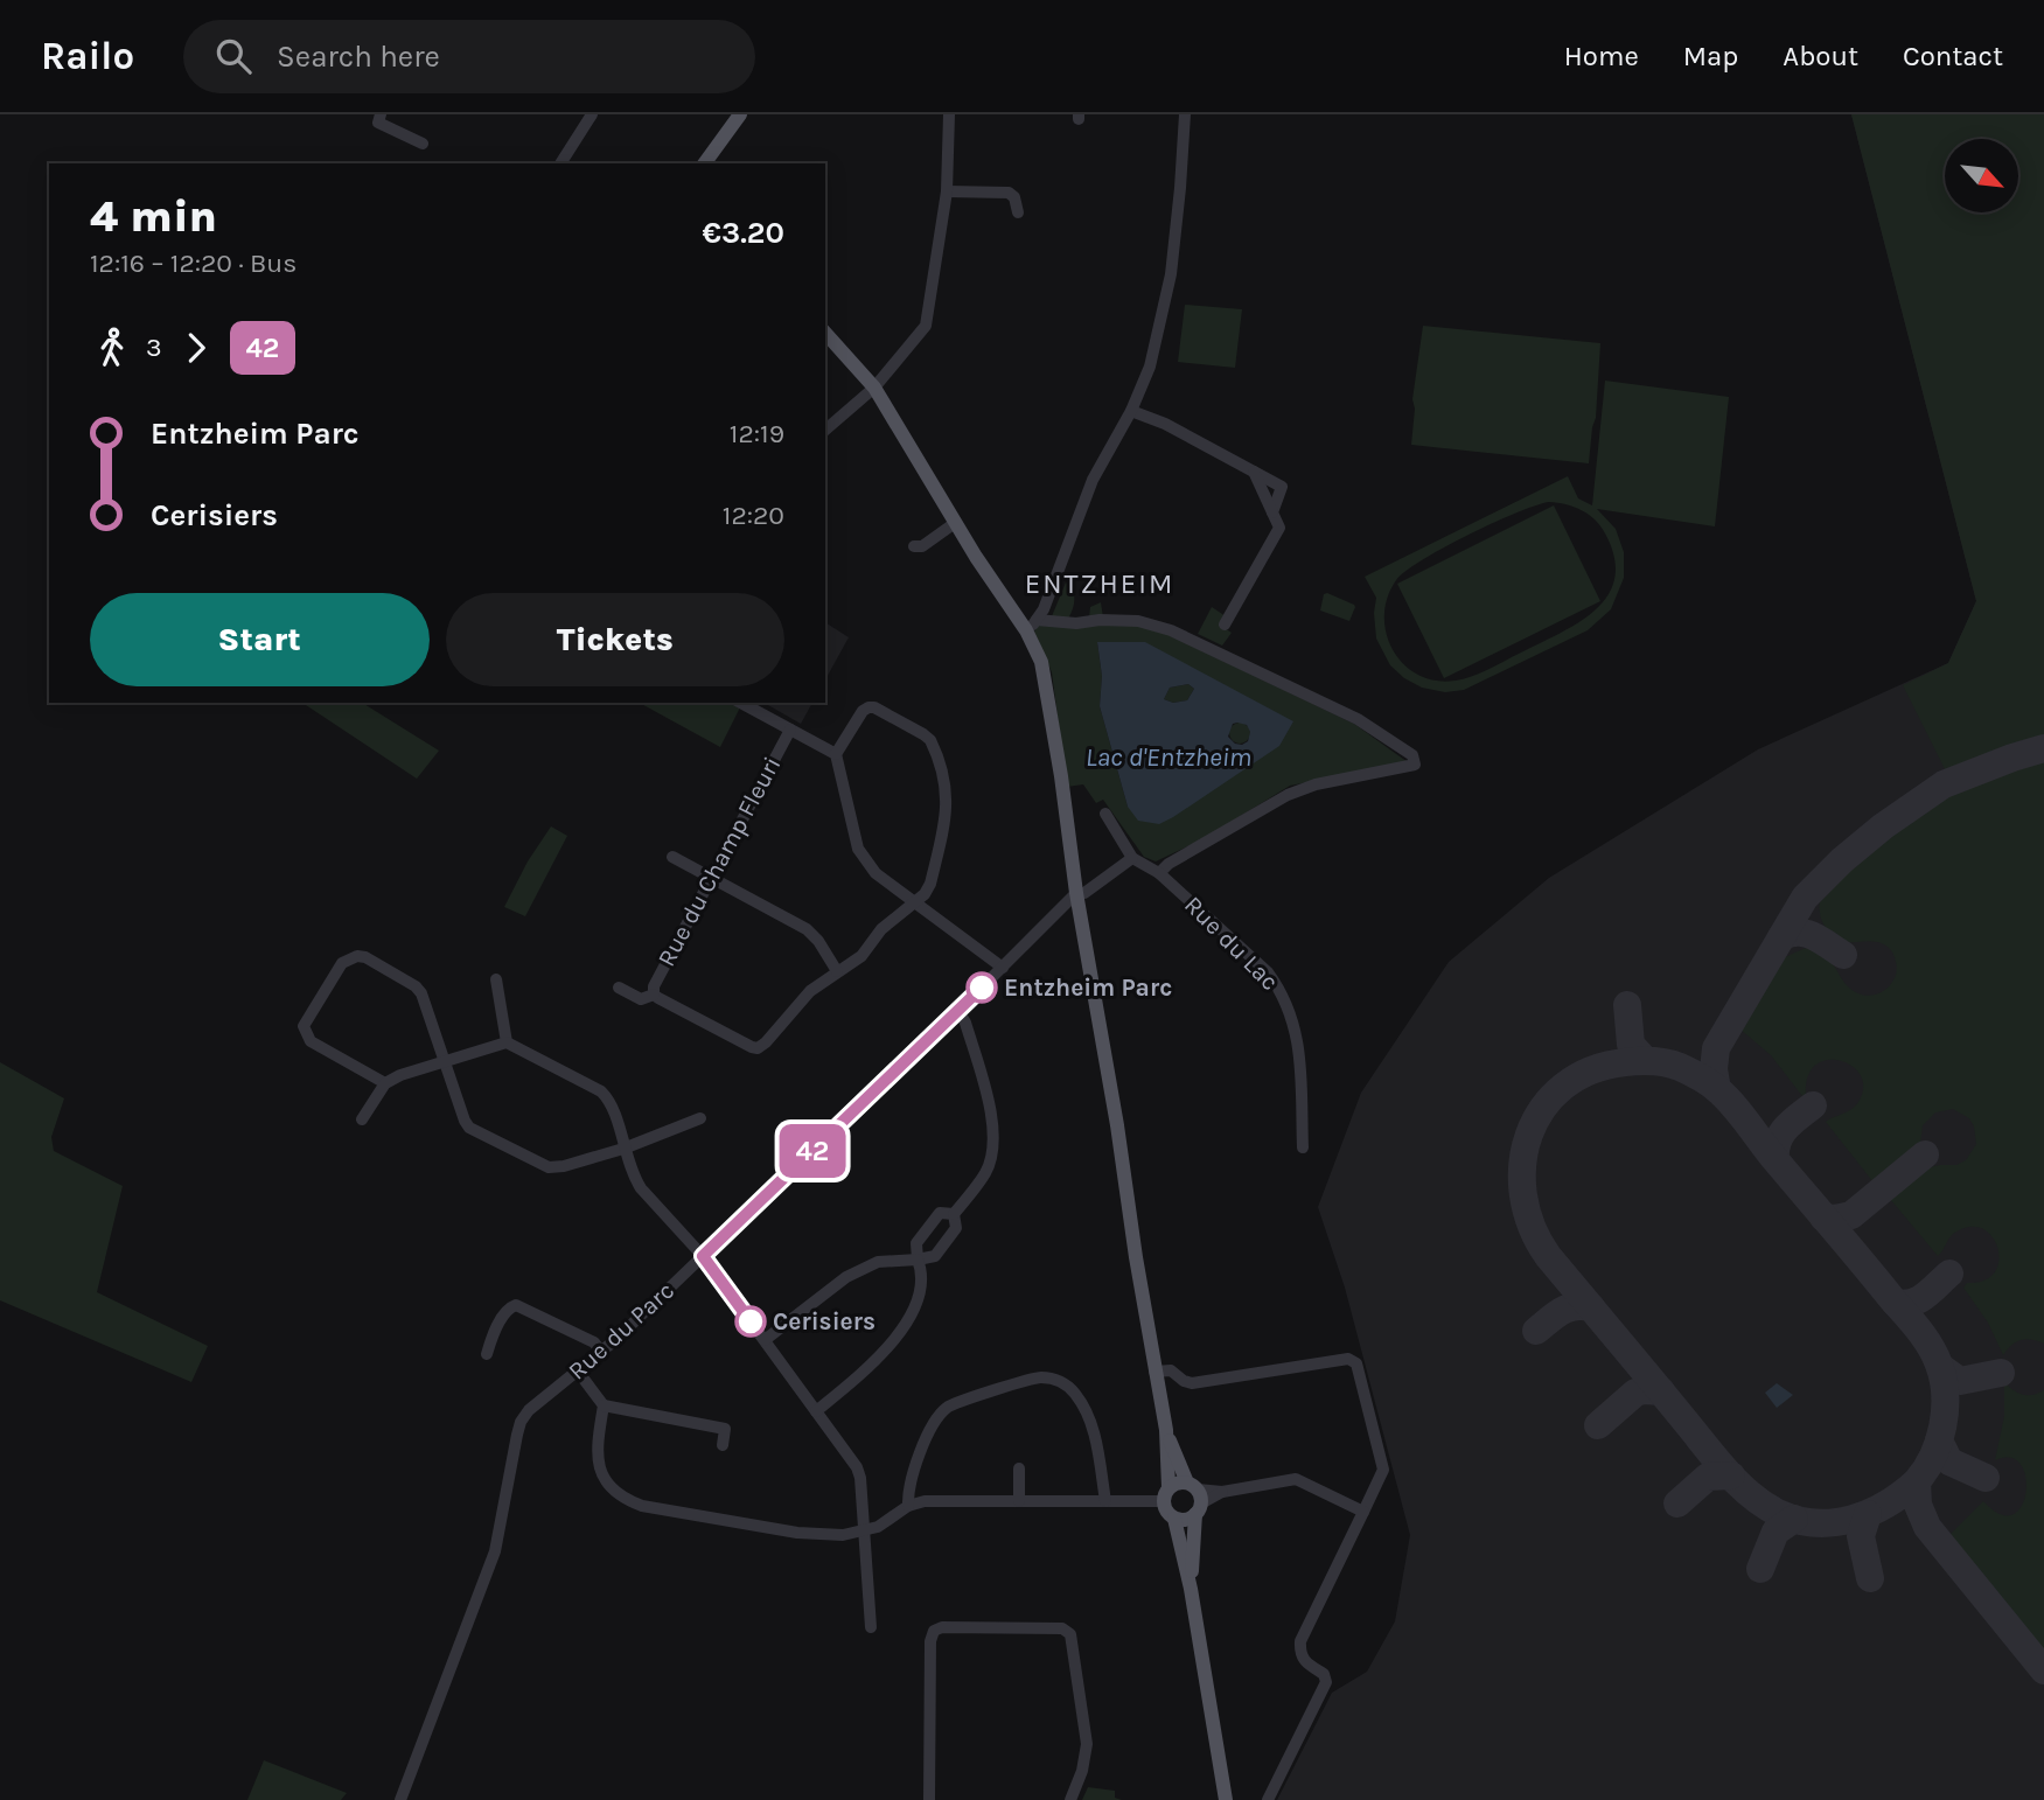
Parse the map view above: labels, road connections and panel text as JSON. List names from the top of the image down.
{
  "streets": {
    "street": ["Rue du Champ Fleuri", "Rue du Lac", "Rue du Parc"]
  },
  "districts": ["ENTZHEIM"],
  "water": ["Lac d'Entzheim"],
  "places": ["Entzheim Parc", "Cerisiers"],
  "lines": ["bus line 42"],
  "north": "bottom right",
  "page": {
    "header": "Railo",
    "search": "Search here",
    "nav": [
      "Home",
      "Map",
      "About",
      "Contact"
    ],
    "on_map": "42",
    "heading": ["4 min", "12:16 – 12:20 · Bus", "€3.20"],
    "legs": ["3", "42"],
    "list": [
      {
        "name": "Entzheim Parc",
        "value": "12:19"
      },
      {
        "name": "Cerisiers",
        "value": "12:20"
      }
    ],
    "buttons": ["Start", "Tickets"]
  }
}
